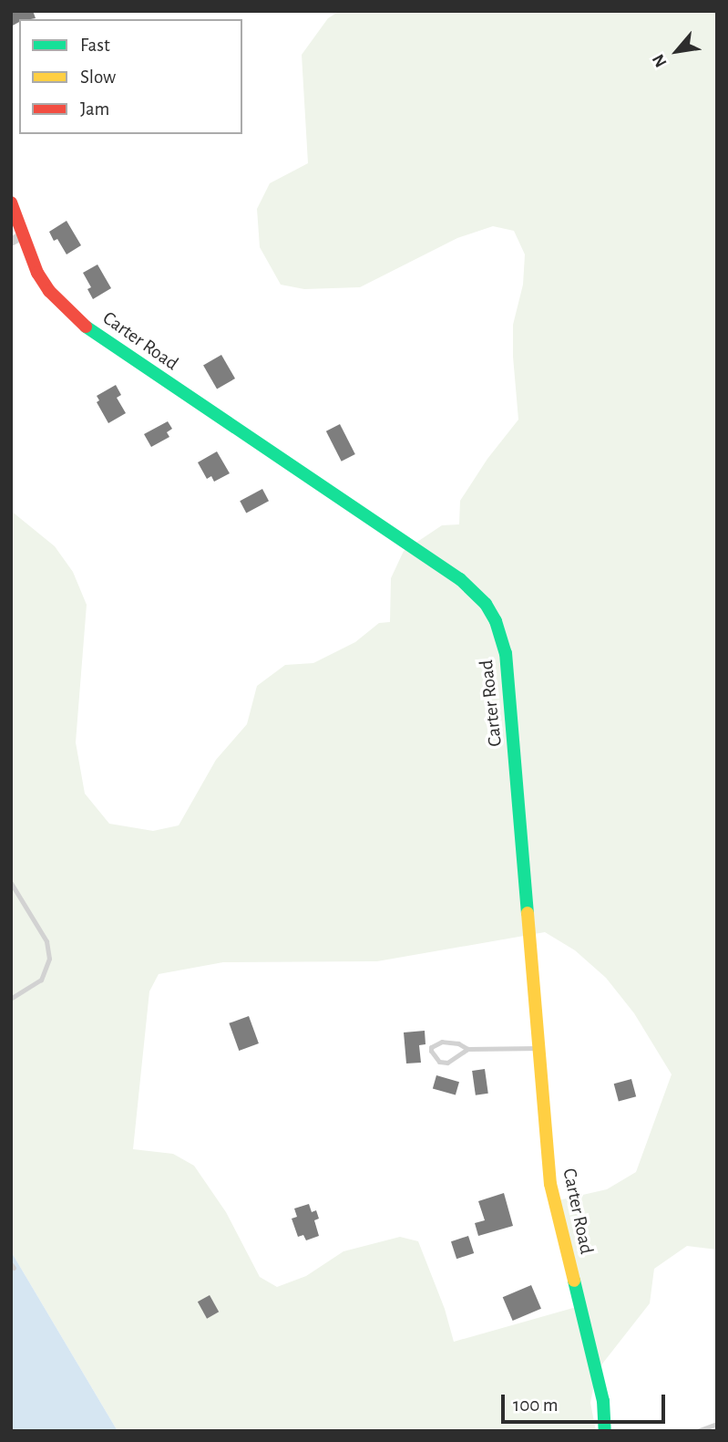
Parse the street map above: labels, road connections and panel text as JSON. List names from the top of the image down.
{
  "streets": {
    "street": ["Carter Road"]
  },
  "legend": ["Fast", "Slow", "Jam"],
  "scale_bar": "100 m",
  "north": "bottom left"
}
